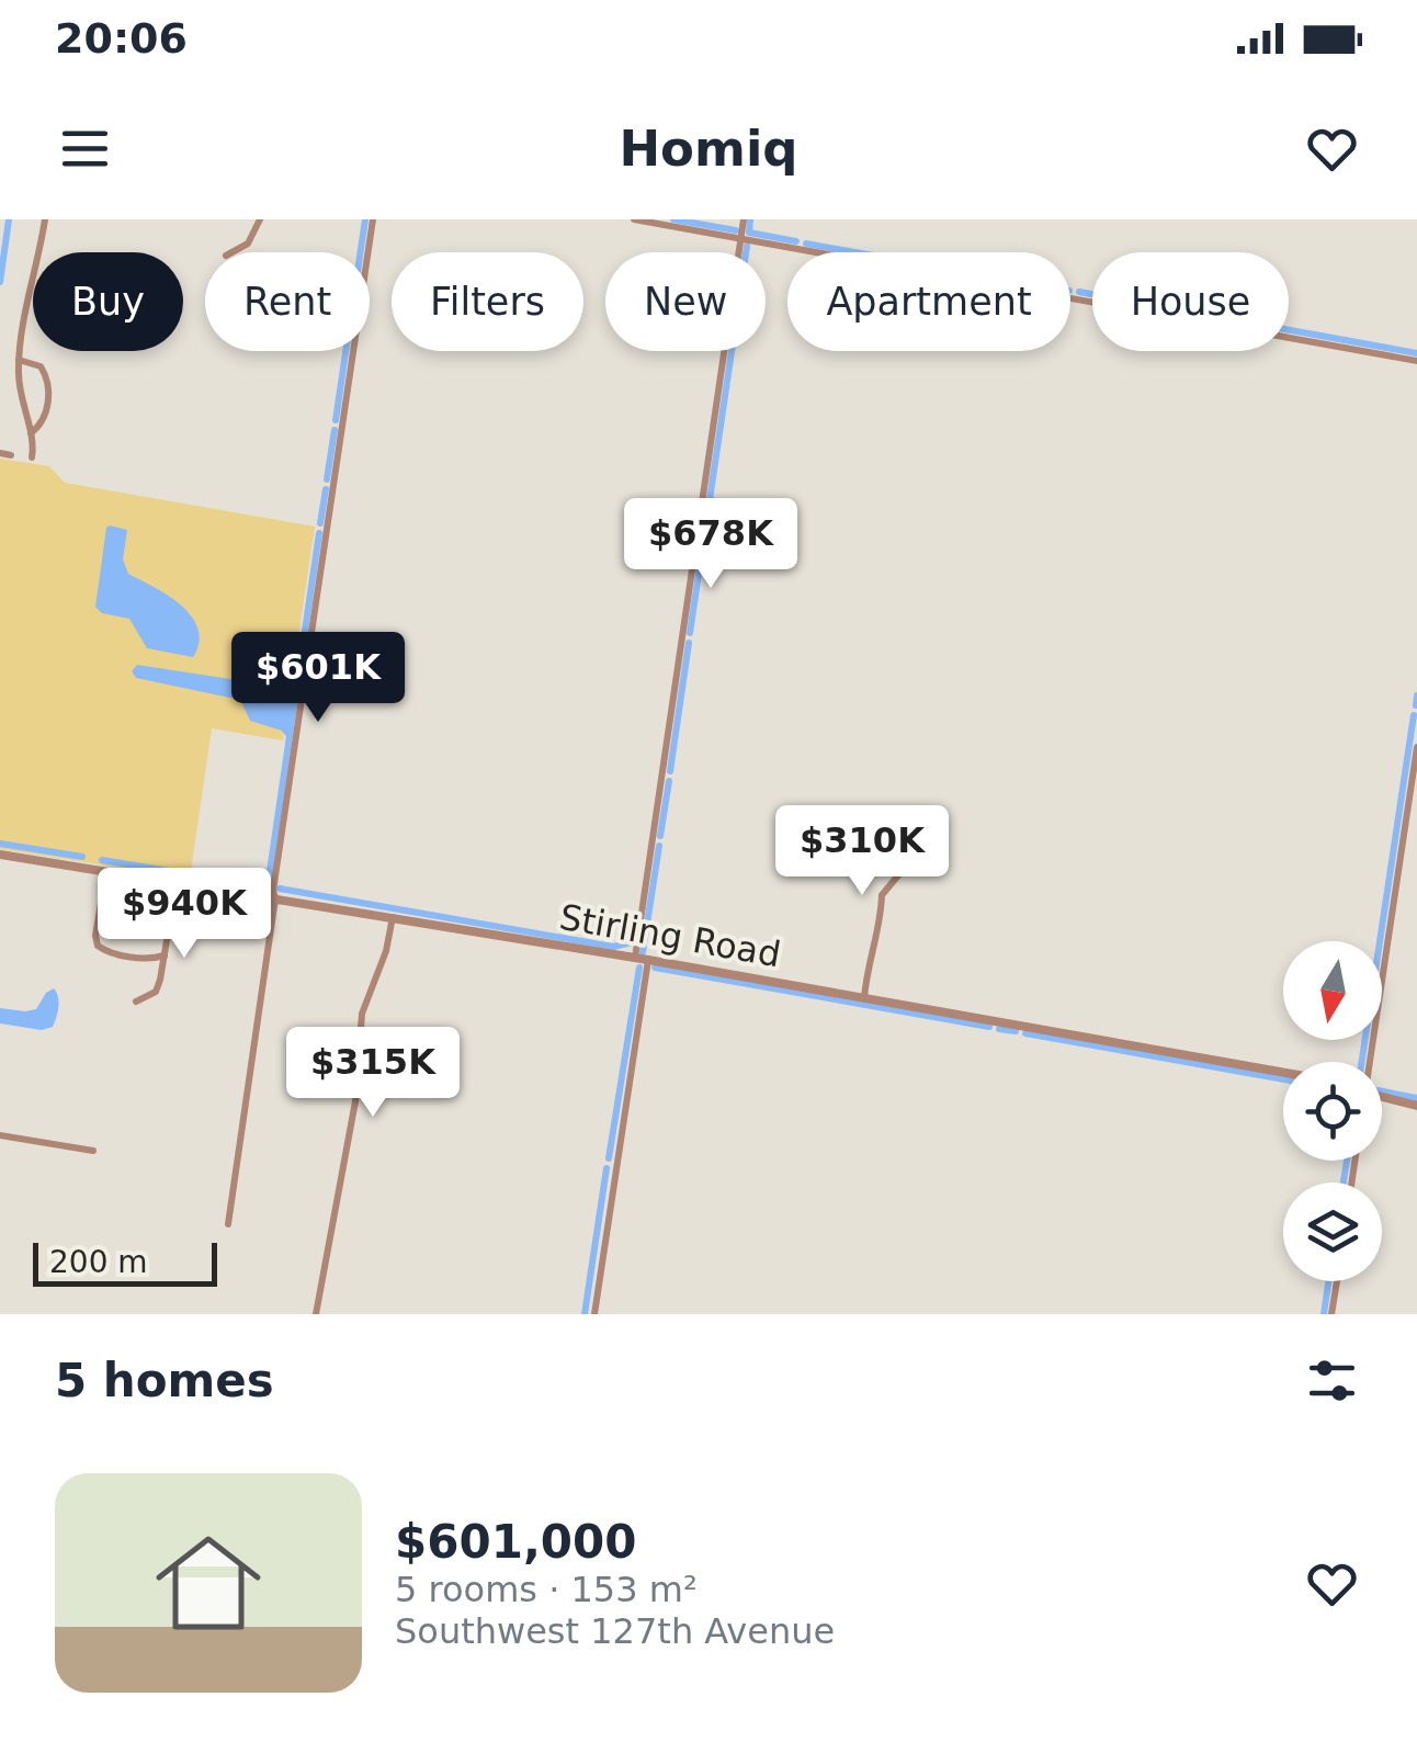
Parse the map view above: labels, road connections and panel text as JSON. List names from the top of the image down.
{
  "streets": {
    "street": ["Stirling Road"]
  },
  "scale_bar": "200 m",
  "north": "bottom",
  "page": {
    "status": "20:06",
    "header": "Homiq",
    "chip": [
      "Buy",
      "Rent",
      "Filters",
      "New",
      "Apartment",
      "House"
    ],
    "price": [
      "$678K",
      "$601K",
      "$310K",
      "$940K",
      "$315K"
    ],
    "scale": "200 m",
    "heading": "5 homes",
    "list": [
      {
        "name": "$601,000",
        "note": "5 rooms · 153 m² · Southwest 127th Avenue"
      }
    ]
  }
}
